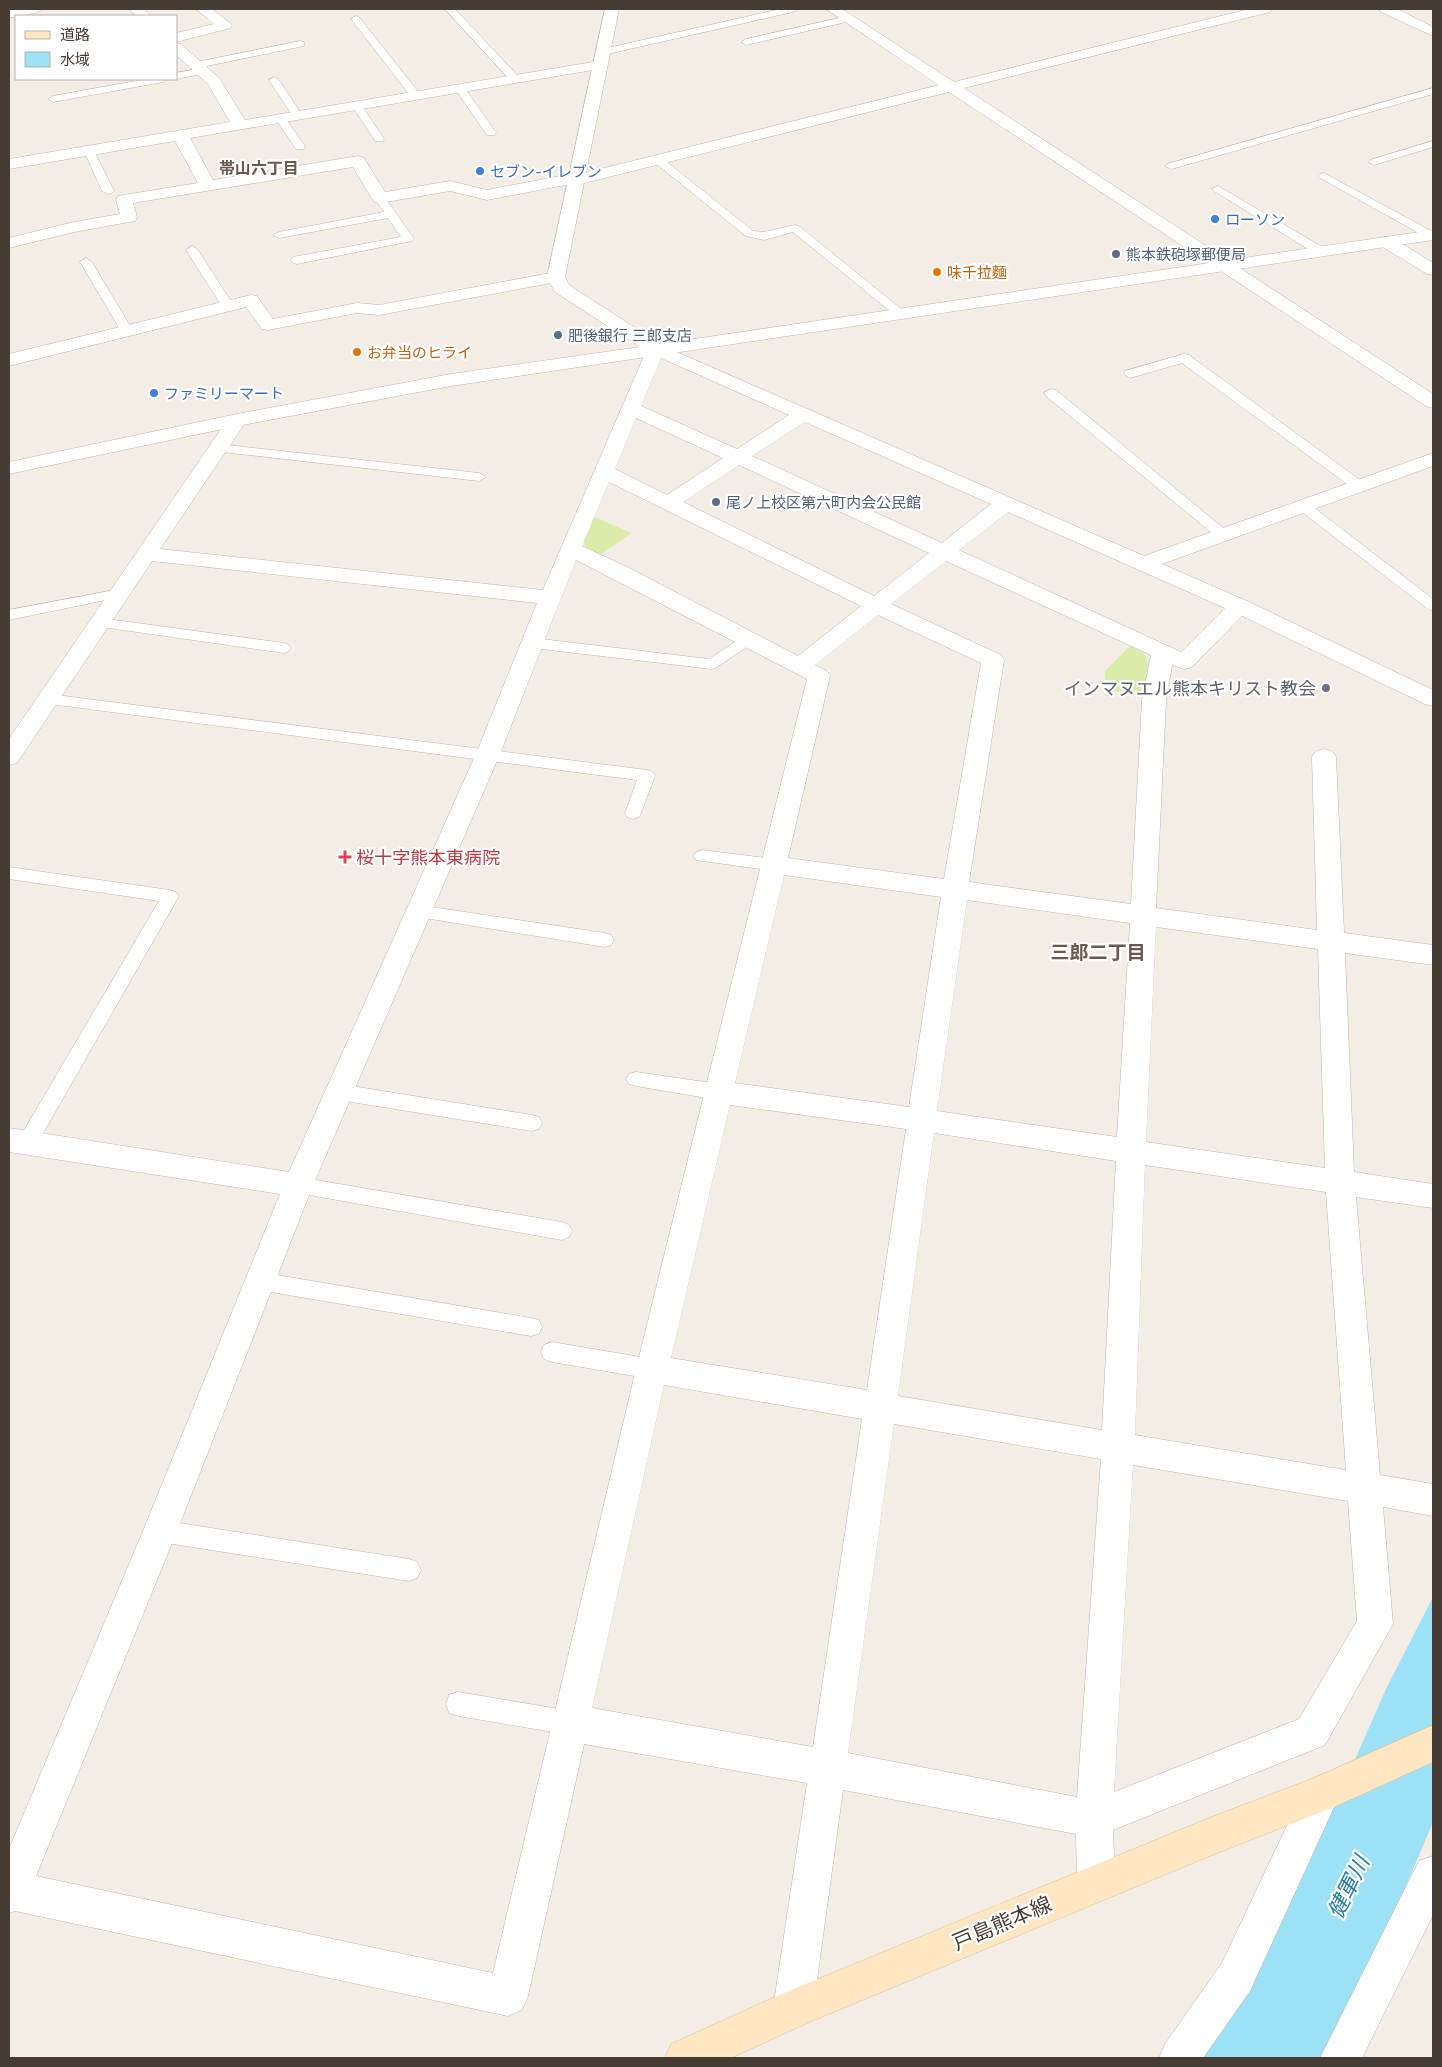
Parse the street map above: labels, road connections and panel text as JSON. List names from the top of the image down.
{
  "streets": {
    "main road": ["戸島熊本線"]
  },
  "districts": ["帯山六丁目", "三郎二丁目"],
  "water": ["健軍川"],
  "places": {
    "other": [
      "セブン-イレブン",
      "ローソン",
      "熊本鉄砲塚郵便局",
      "味千拉麵",
      "肥後銀行 三郎支店",
      "お弁当のヒライ",
      "ファミリーマート",
      "尾ノ上校区第六町内会公民館",
      "インマヌエル熊本キリスト教会"
    ],
    "health": ["桜十字熊本東病院"]
  },
  "legend": ["道路", "水域"]
}
